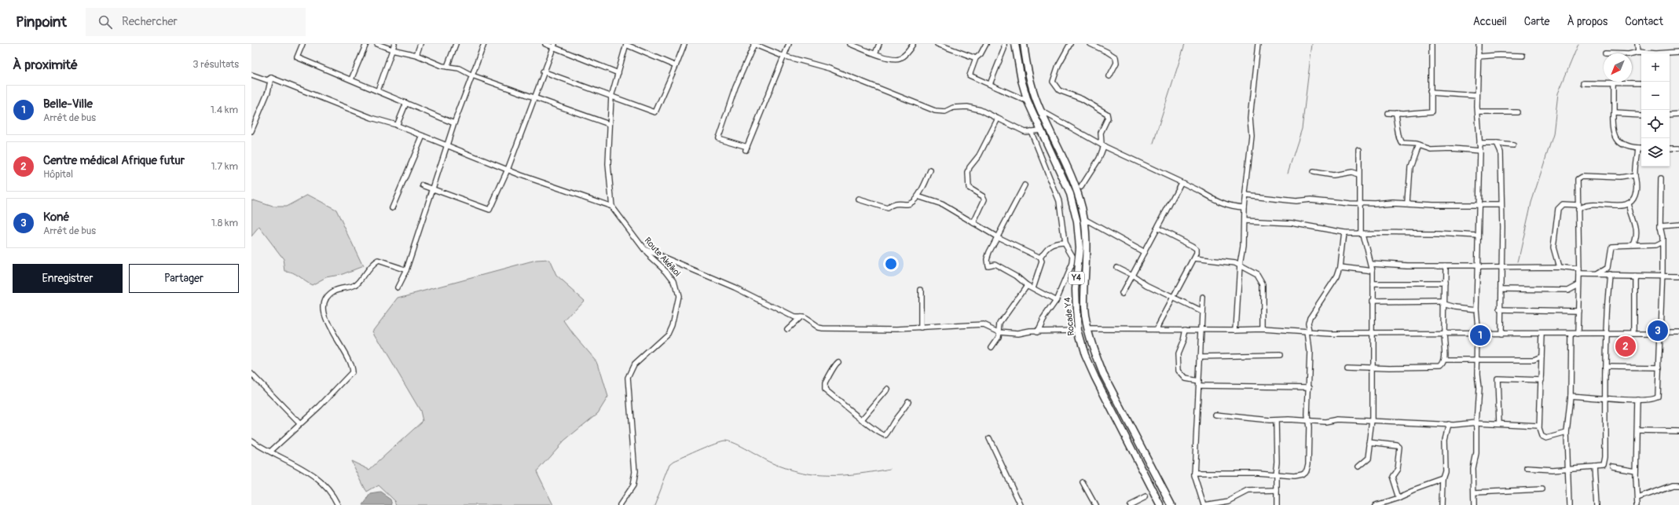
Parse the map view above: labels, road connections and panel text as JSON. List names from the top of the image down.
{
  "streets": {
    "highway": ["Y4", "Rocade Y4"],
    "street": ["Route Akéikoi"]
  },
  "north": "bottom left",
  "page": {
    "header": "Pinpoint",
    "search": "Rechercher",
    "nav": [
      "Accueil",
      "Carte",
      "À propos",
      "Contact"
    ],
    "heading": ["À proximité", "3 résultats"],
    "map_buttons": ["+", "−"],
    "list": [
      {
        "mark": "1",
        "name": "Belle-Ville",
        "note": "Arrêt de bus",
        "value": "1.4 km"
      },
      {
        "mark": "2",
        "name": "Centre médical Afrique futur",
        "note": "Hôpital",
        "value": "1.7 km"
      },
      {
        "mark": "3",
        "name": "Koné",
        "note": "Arrêt de bus",
        "value": "1.8 km"
      }
    ],
    "buttons": ["Enregistrer", "Partager"],
    "pins": ["3", "1", "2"]
  }
}
